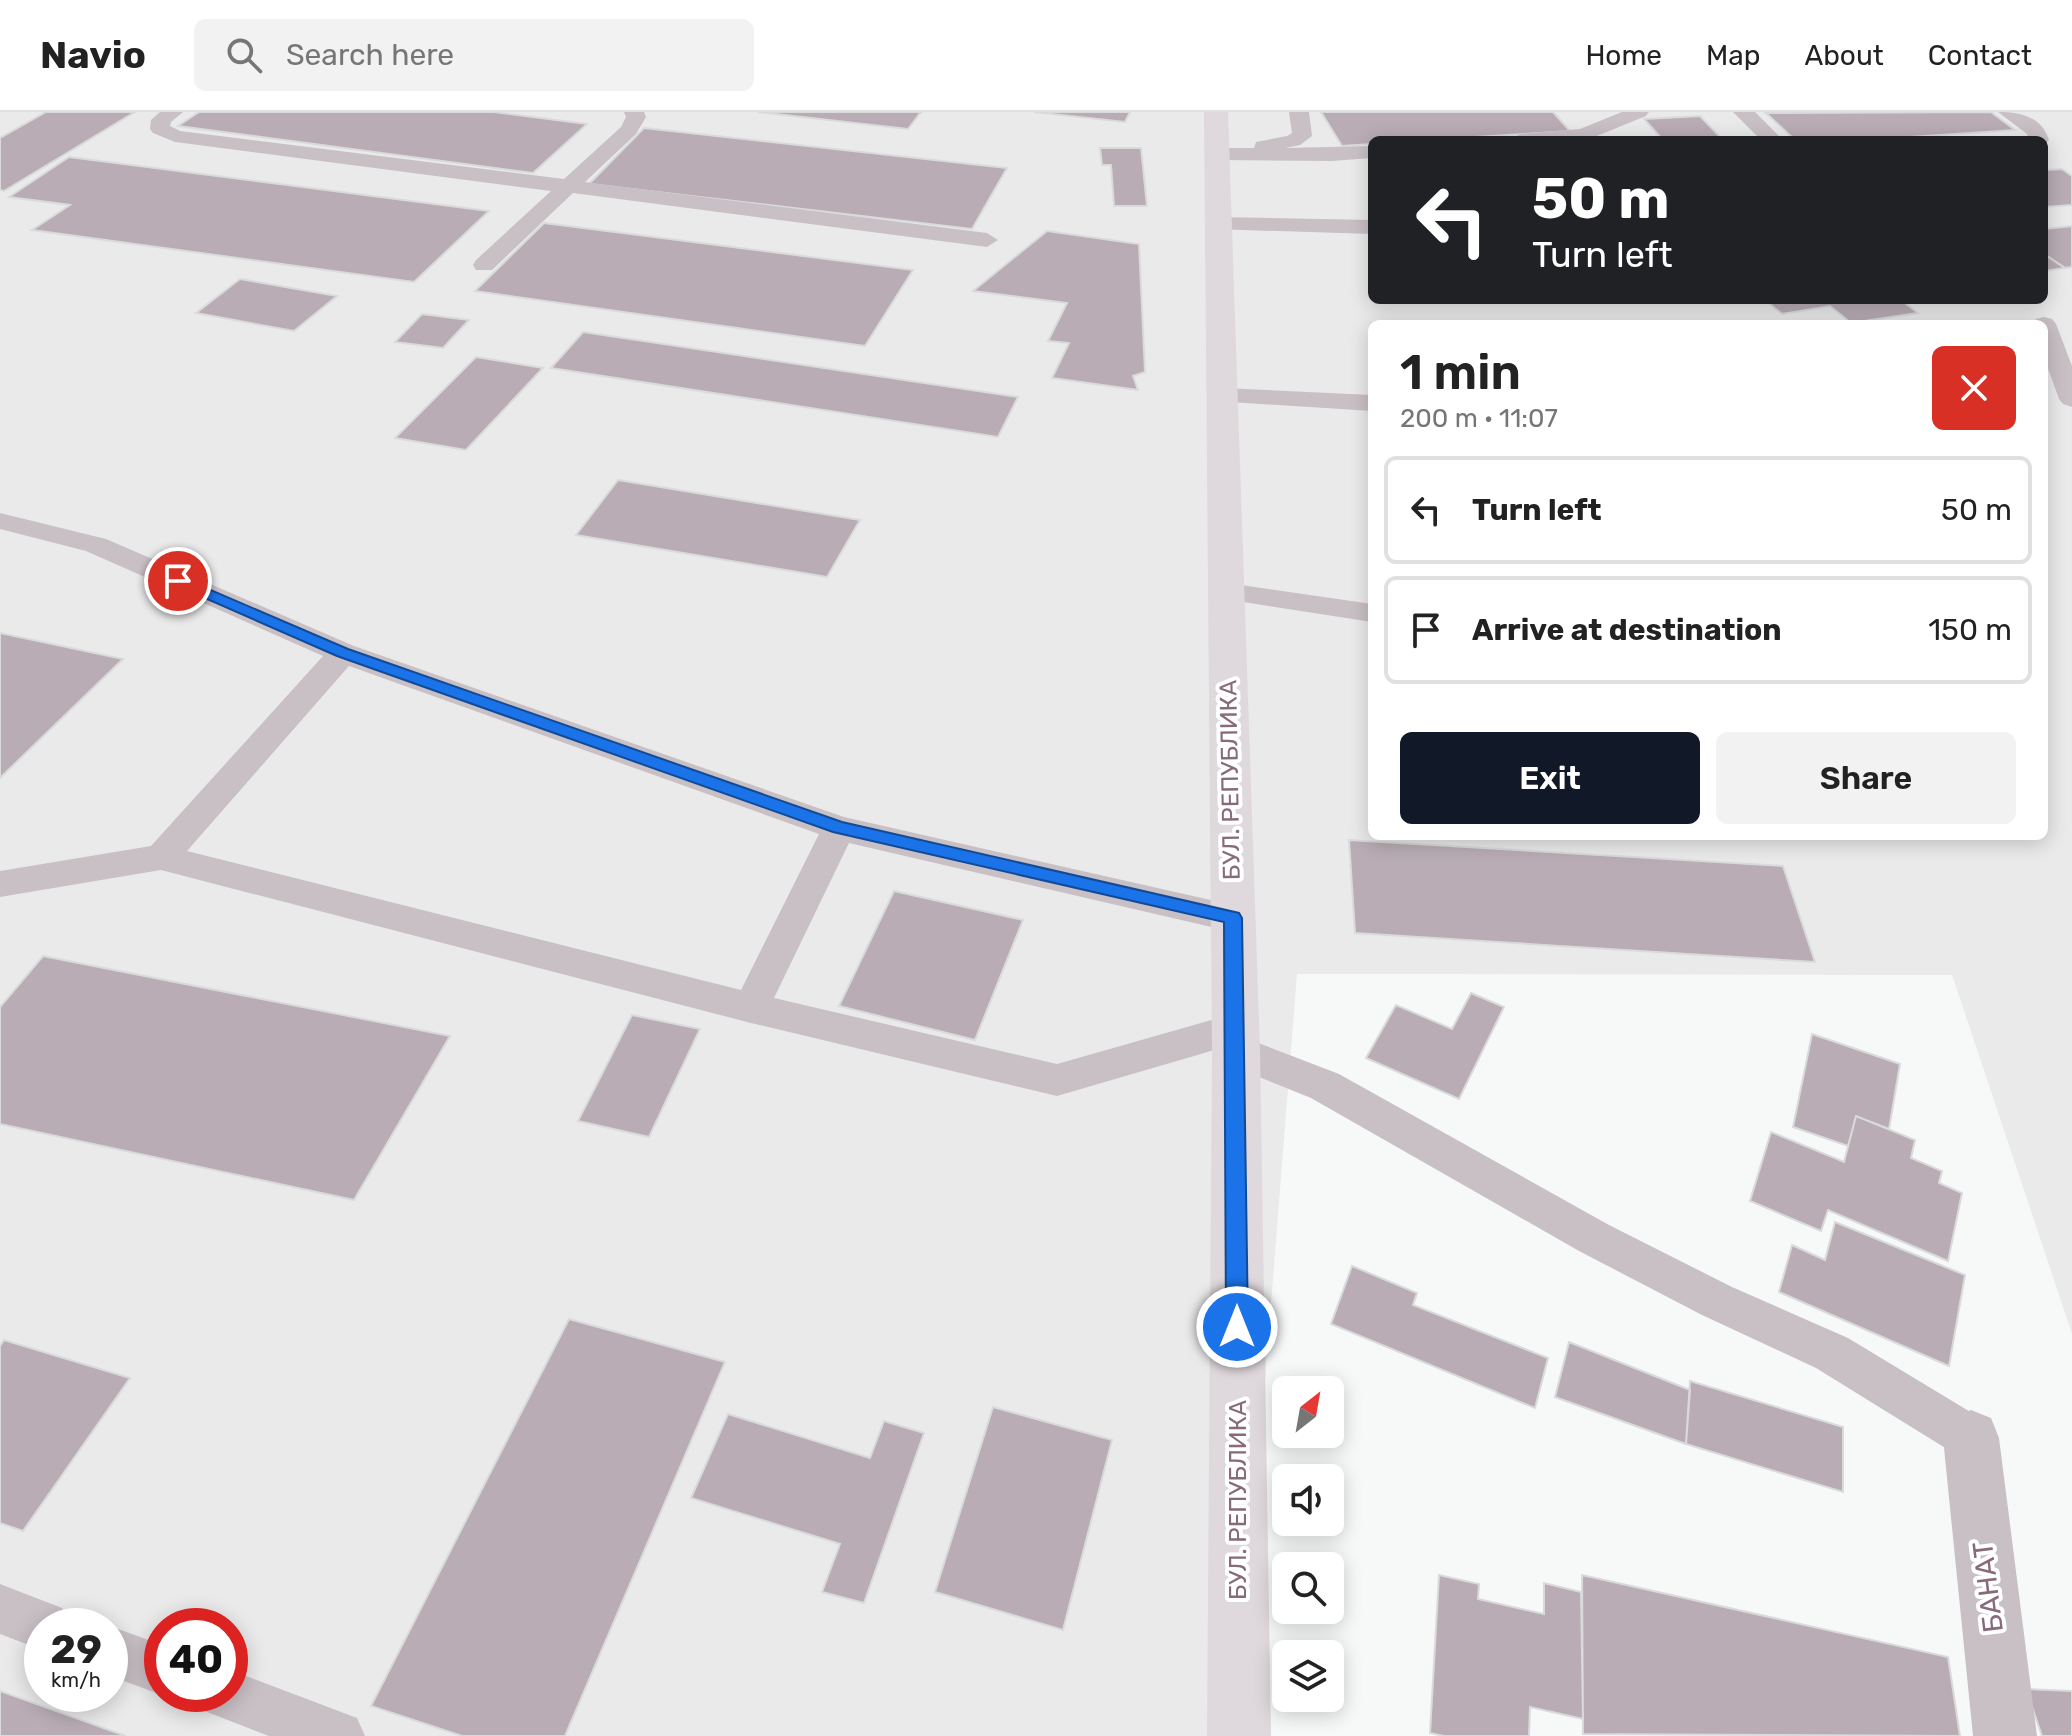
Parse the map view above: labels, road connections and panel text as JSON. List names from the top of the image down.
{
  "streets": {
    "street": ["БУЛ. РЕПУБЛИКА", "БАНАТ"]
  },
  "north": "top right",
  "page": {
    "header": "Navio",
    "search": "Search here",
    "nav": [
      "Home",
      "Map",
      "About",
      "Contact"
    ],
    "turn": ["50 m", "Turn left"],
    "heading": ["1 min", "200 m · 11:07"],
    "list": [
      {
        "name": "Turn left",
        "value": "50 m"
      },
      {
        "name": "Arrive at destination",
        "value": "150 m"
      }
    ],
    "buttons": ["Exit", "Share"],
    "speed": "29 km/h",
    "limit": "40"
  }
}
